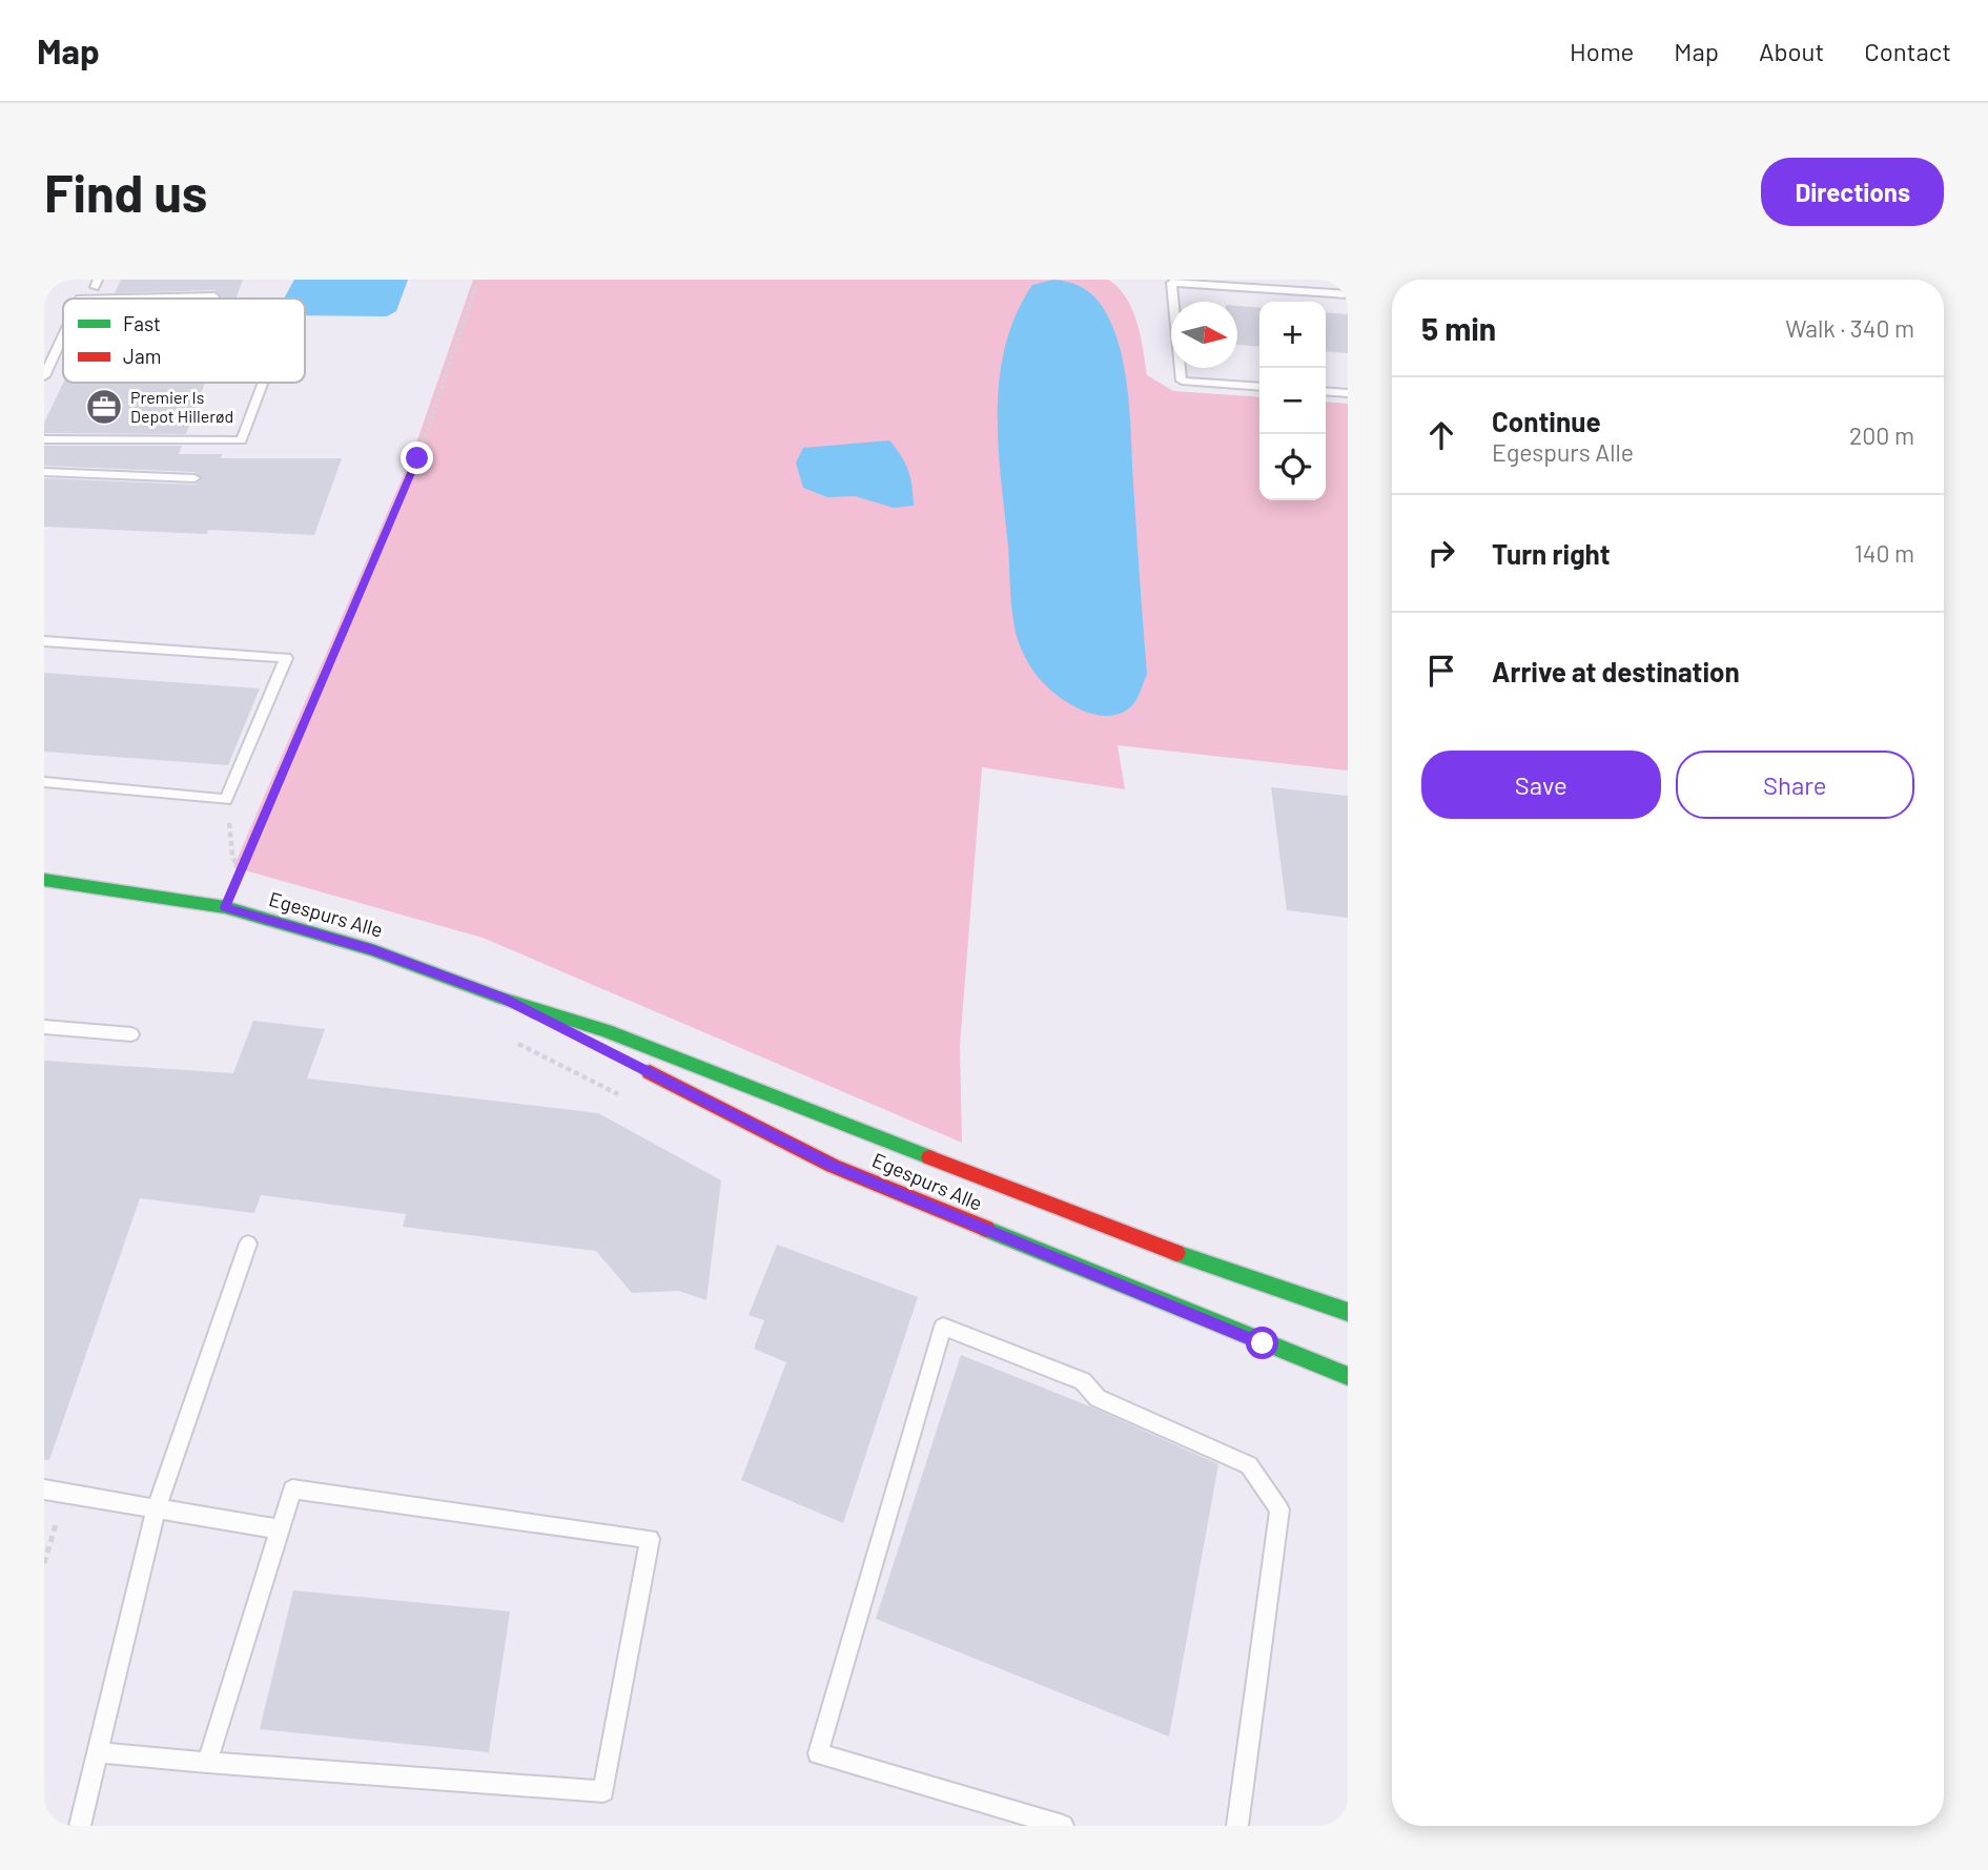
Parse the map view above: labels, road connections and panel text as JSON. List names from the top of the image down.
{
  "streets": {
    "street": ["Egespurs Alle"]
  },
  "places": {
    "office": ["Premier Is Depot Hillerød"]
  },
  "legend": ["Fast", "Jam"],
  "north": "right",
  "page": {
    "header": "Map",
    "nav": [
      "Home",
      "Map",
      "About",
      "Contact"
    ],
    "buttons": [
      "Directions",
      ["Save", "Share"]
    ],
    "title": "Find us",
    "heading": ["5 min", "Walk · 340 m"],
    "map_buttons": ["+", "−"],
    "list": [
      ["Continue", "Egespurs Alle", "200 m"],
      ["Turn right", "140 m"],
      "Arrive at destination"
    ]
  }
}
